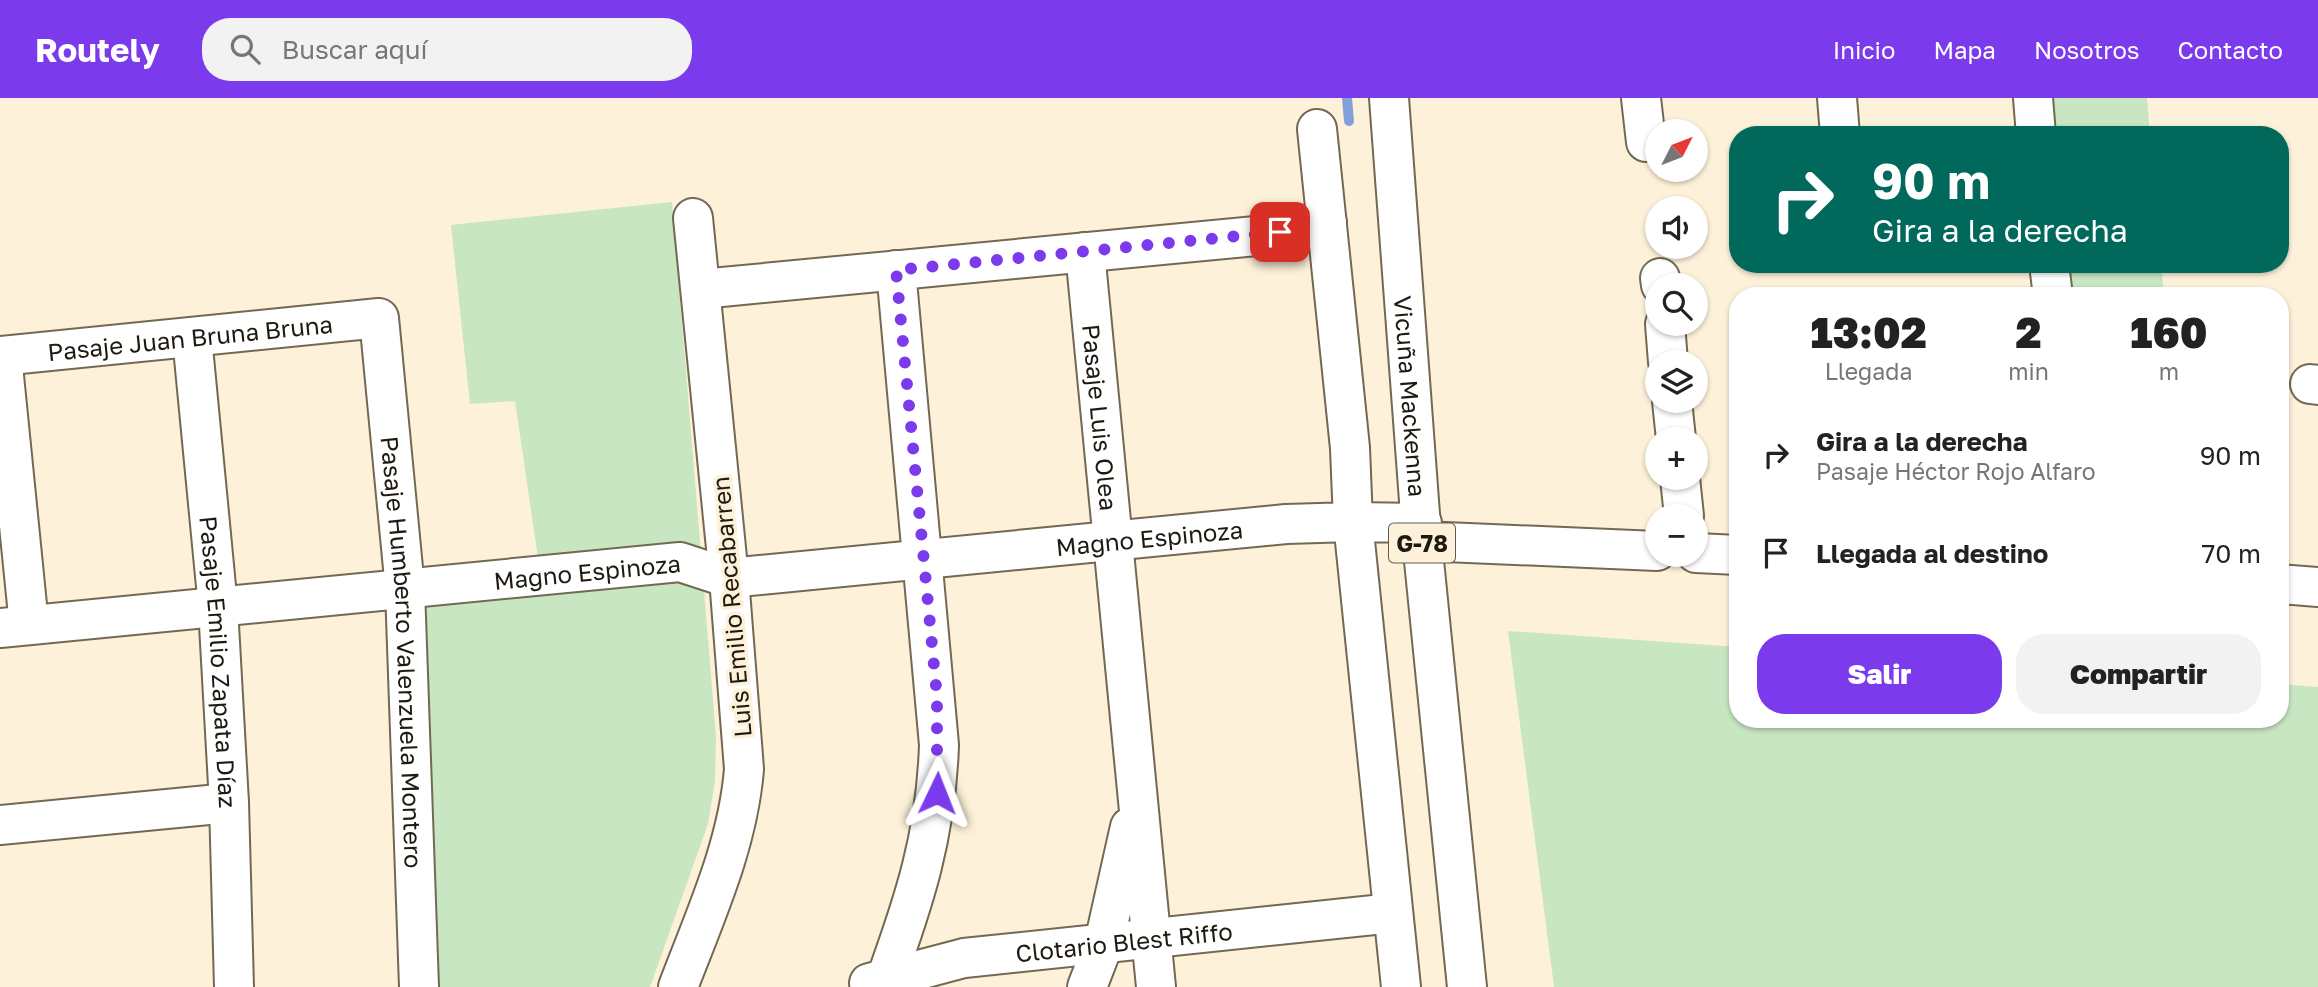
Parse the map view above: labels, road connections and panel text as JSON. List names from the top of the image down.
{
  "streets": {
    "street": [
      "Pasaje Juan Bruna Bruna",
      "Vicuña Mackenna",
      "Pasaje Luis Olea",
      "Magno Espinoza",
      "G-78",
      "Luis Emilio Recabarren",
      "Pasaje Humberto Valenzuela Montero",
      "Pasaje Emilio Zapata Díaz",
      "Clotario Blest Riffo"
    ]
  },
  "crossings": [
    ["Pasaje Juan Bruna Bruna", "Pasaje Humberto Valenzuela Montero"],
    ["Pasaje Juan Bruna Bruna", "Pasaje Emilio Zapata Díaz"],
    ["Vicuña Mackenna", "Magno Espinoza"],
    ["Pasaje Luis Olea", "Magno Espinoza"],
    ["Pasaje Luis Olea", "Clotario Blest Riffo"],
    ["Magno Espinoza", "Luis Emilio Recabarren"],
    ["Magno Espinoza", "Pasaje Humberto Valenzuela Montero"],
    ["Magno Espinoza", "Pasaje Emilio Zapata Díaz"]
  ],
  "north": "top right",
  "page": {
    "header": "Routely",
    "search": "Buscar aquí",
    "nav": [
      "Inicio",
      "Mapa",
      "Nosotros",
      "Contacto"
    ],
    "map_buttons": ["+", "−"],
    "turn": ["90 m", "Gira a la derecha"],
    "eta": [
      "13:02",
      "Llegada",
      "2",
      "min",
      "160",
      "m"
    ],
    "list": [
      {
        "name": "Gira a la derecha",
        "note": "Pasaje Héctor Rojo Alfaro",
        "value": "90 m"
      },
      {
        "name": "Llegada al destino",
        "value": "70 m"
      }
    ],
    "buttons": ["Salir", "Compartir"]
  }
}
